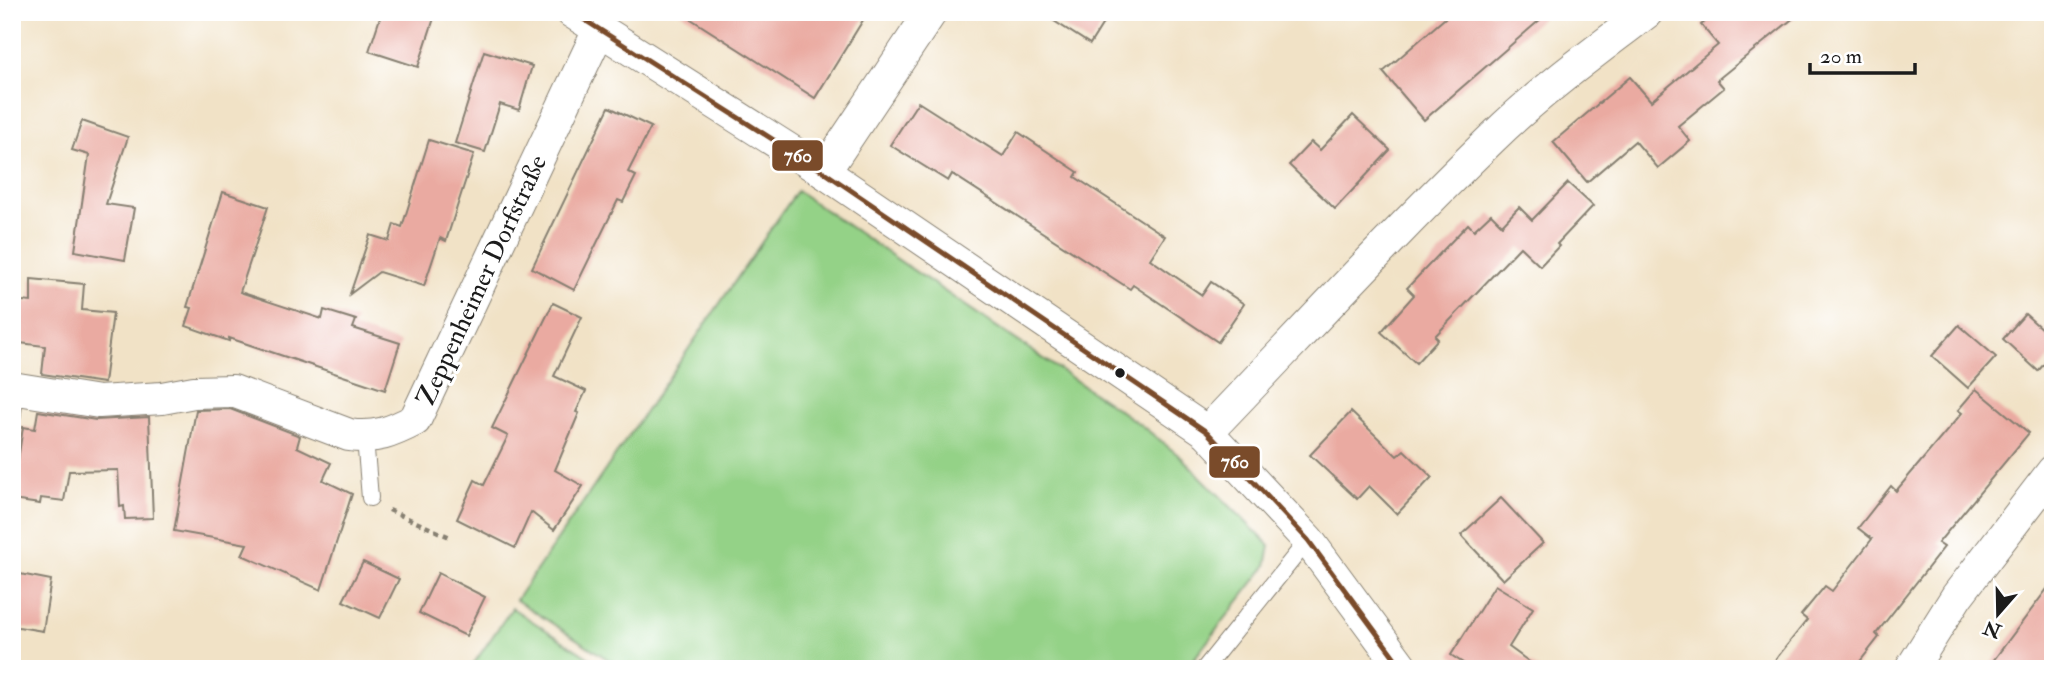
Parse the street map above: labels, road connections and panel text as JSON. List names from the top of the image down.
{
  "streets": {
    "street": ["Zeppenheimer Dorfstraße"]
  },
  "lines": ["transit line 760"],
  "scale_bar": "20 m",
  "north": "bottom"
}
